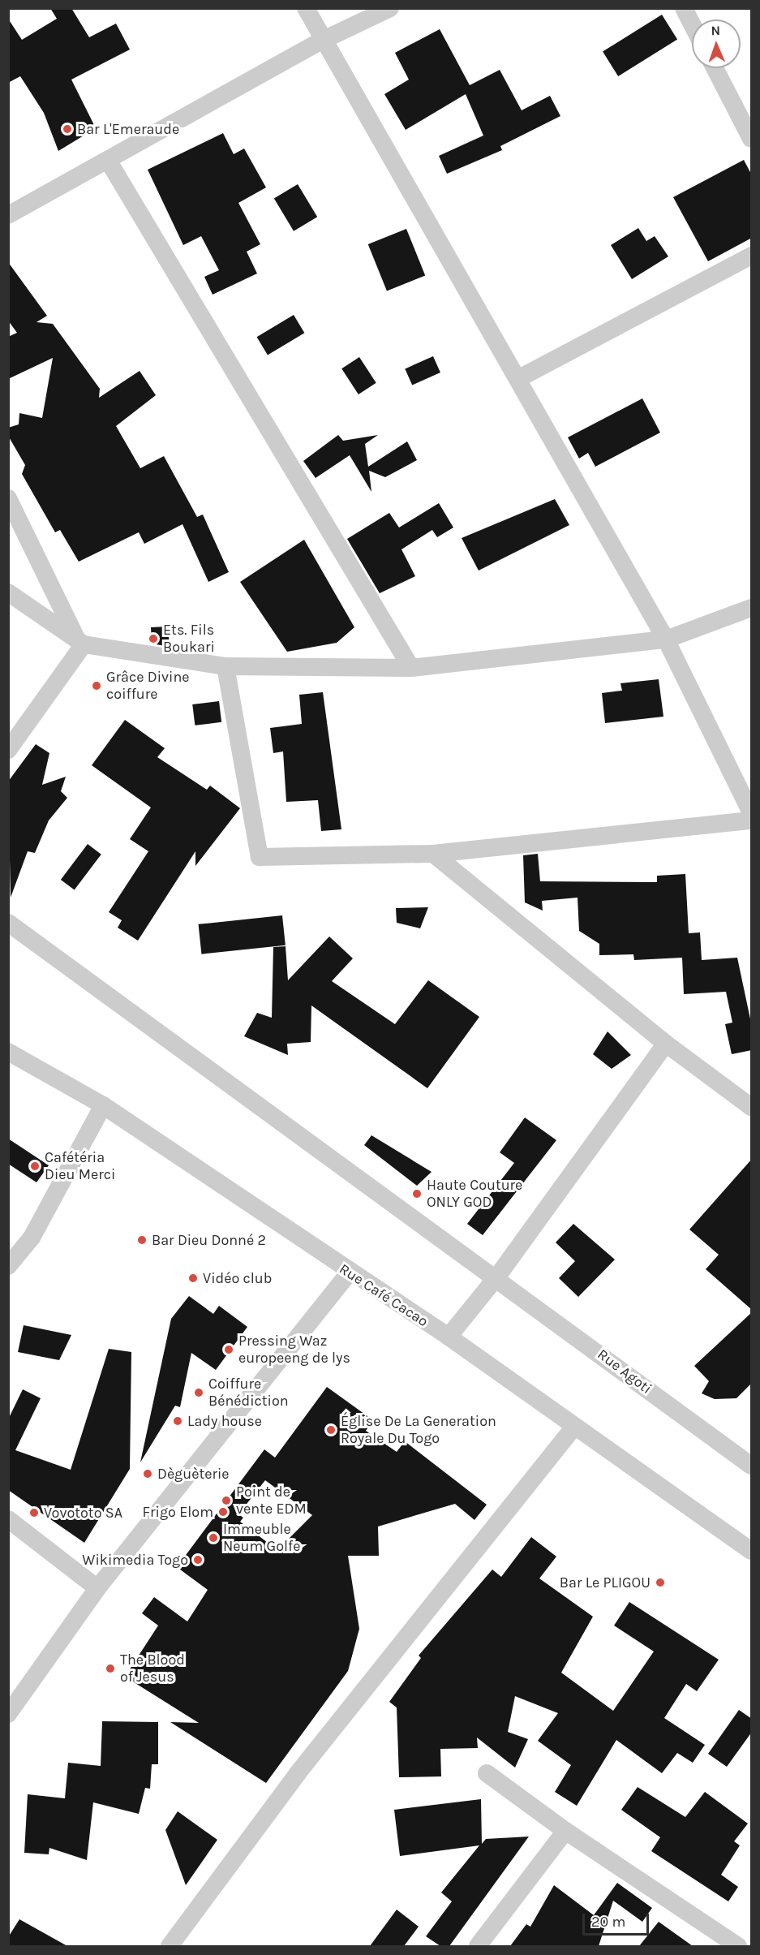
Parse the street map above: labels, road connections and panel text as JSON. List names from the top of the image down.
{
  "streets": {
    "street": ["Rue Café Cacao", "Rue Agoti"]
  },
  "places": [
    "Bar L'Emeraude",
    "Ets. Fils Boukari",
    "Grâce Divine coiffure",
    "Cafétéria Dieu Merci",
    "Haute Couture ONLY GOD",
    "Bar Dieu Donné 2",
    "Vidéo club",
    "Pressing Waz europeeng de lys",
    "Coiffure Bénédiction",
    "Lady house",
    "Église De La Generation Royale Du Togo",
    "Dèguèterie",
    "Point de vente EDM",
    "Frigo Elom",
    "Vovototo SA",
    "Immeuble Neum Golfe",
    "Wikimedia Togo",
    "Bar Le PLIGOU",
    "The Blood of Jesus"
  ],
  "scale_bar": "20 m",
  "north": "top"
}
